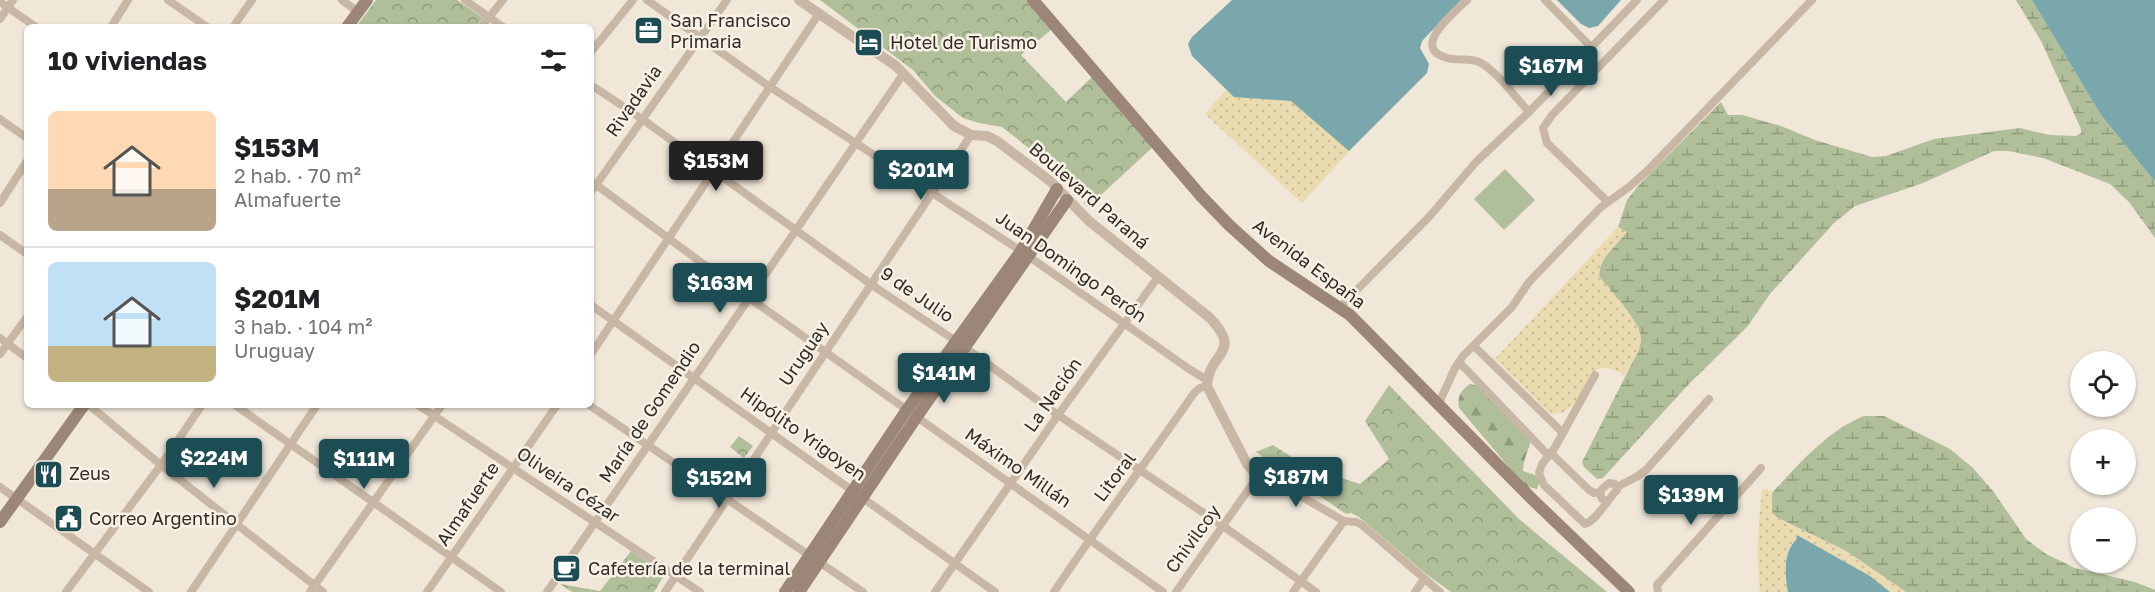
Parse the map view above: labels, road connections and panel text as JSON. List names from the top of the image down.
{
  "streets": {
    "main road": ["Avenida España"],
    "street": [
      "Rivadavia",
      "Boulevard Paraná",
      "Juan Domingo Perón",
      "9 de Julio",
      "Uruguay",
      "La Nación",
      "María de Gomendio",
      "Hipólito Yrigoyen",
      "Máximo Millán",
      "Litoral",
      "Oliveira Cézar",
      "Almafuerte",
      "Chivilcoy"
    ]
  },
  "crossings": [
    ["Rivadavia", "Juan Domingo Perón"],
    ["Rivadavia", "9 de Julio"],
    ["Boulevard Paraná", "Juan Domingo Perón"],
    ["Boulevard Paraná", "Uruguay"],
    ["Boulevard Paraná", "La Nación"],
    ["Boulevard Paraná", "María de Gomendio"],
    ["Boulevard Paraná", "Litoral"],
    ["Juan Domingo Perón", "Uruguay"],
    ["Juan Domingo Perón", "La Nación"],
    ["Juan Domingo Perón", "María de Gomendio"],
    ["Juan Domingo Perón", "Litoral"],
    ["9 de Julio", "Uruguay"],
    ["9 de Julio", "La Nación"],
    ["9 de Julio", "María de Gomendio"],
    ["9 de Julio", "Litoral"],
    ["9 de Julio", "Chivilcoy"],
    ["Uruguay", "Hipólito Yrigoyen"],
    ["Uruguay", "Máximo Millán"],
    ["Uruguay", "Oliveira Cézar"],
    ["La Nación", "Hipólito Yrigoyen"],
    ["La Nación", "Máximo Millán"],
    ["María de Gomendio", "Hipólito Yrigoyen"],
    ["María de Gomendio", "Máximo Millán"],
    ["María de Gomendio", "Oliveira Cézar"],
    ["Máximo Millán", "Litoral"],
    ["Oliveira Cézar", "Almafuerte"]
  ],
  "places": {
    "office": ["San Francisco Primaria"],
    "hotel": ["Hotel de Turismo"],
    "restaurant": ["Zeus"],
    "public building": ["Correo Argentino"],
    "cafe": ["Cafetería de la terminal"]
  },
  "page": {
    "heading": "10 viviendas",
    "price": [
      "$167M",
      "$153M",
      "$201M",
      "$163M",
      "$141M",
      "$224M",
      "$111M",
      "$187M",
      "$152M",
      "$139M"
    ],
    "list": [
      {
        "name": "$153M",
        "note": "2 hab. · 70 m² · Almafuerte"
      },
      {
        "name": "$201M",
        "note": "3 hab. · 104 m² · Uruguay"
      }
    ],
    "map_buttons": ["+", "−"]
  }
}
